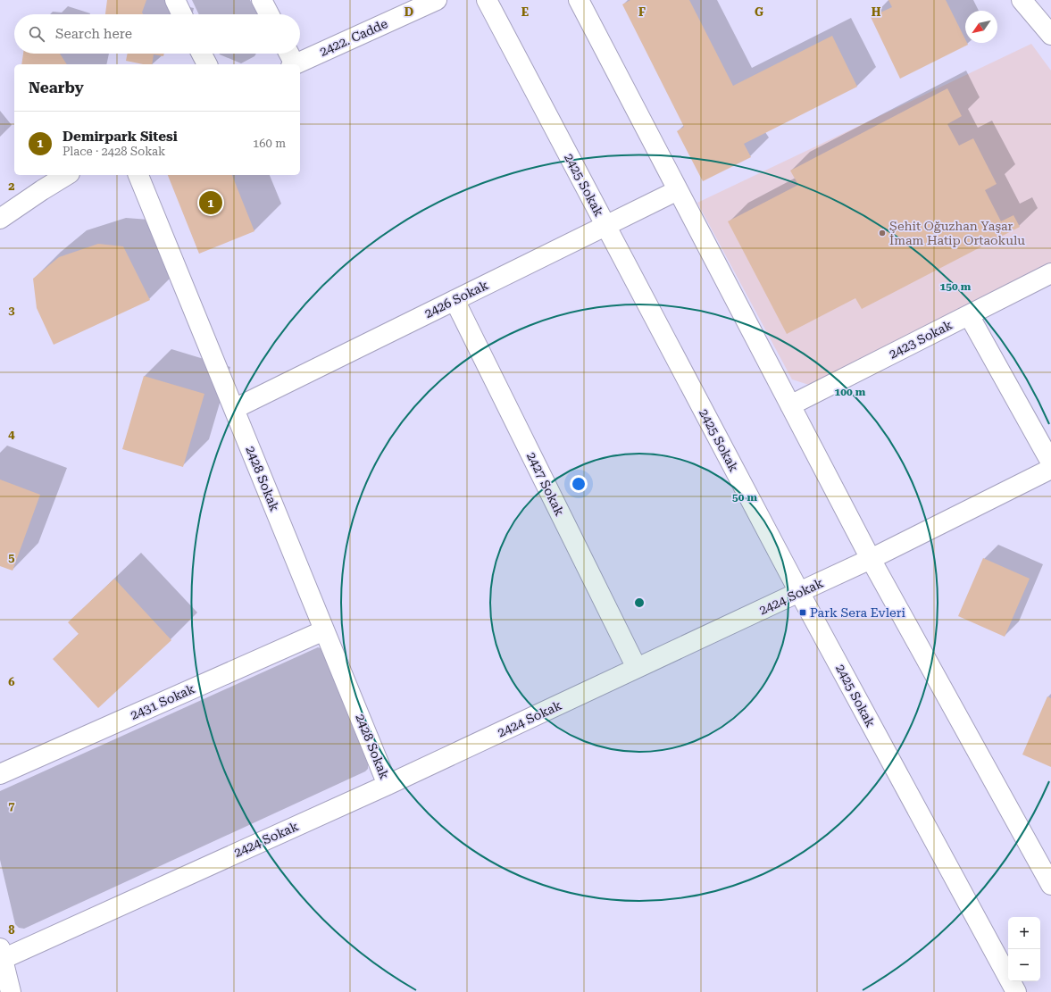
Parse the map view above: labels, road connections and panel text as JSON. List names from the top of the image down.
{
  "streets": {
    "street": [
      "2422. Cadde",
      "2425 Sokak",
      "2426 Sokak",
      "2423 Sokak",
      "2428 Sokak",
      "2427 Sokak",
      "2424 Sokak",
      "2431 Sokak"
    ]
  },
  "crossings": [
    ["2425 Sokak", "2426 Sokak"],
    ["2425 Sokak", "2424 Sokak"],
    ["2426 Sokak", "2428 Sokak"],
    ["2426 Sokak", "2427 Sokak"],
    ["2428 Sokak", "2424 Sokak"],
    ["2428 Sokak", "2431 Sokak"],
    ["2427 Sokak", "2424 Sokak"]
  ],
  "places": {
    "other": ["Şehit Oğuzhan Yaşar İmam Hatip Ortaokulu"],
    "transit": ["Park Sera Evleri"]
  },
  "north": "bottom left",
  "page": {
    "search": "Search here",
    "heading": "Nearby",
    "list": [
      {
        "mark": "1",
        "name": "Demirpark Sitesi",
        "note": "Place · 2428 Sokak",
        "value": "160 m"
      }
    ],
    "pins": "1",
    "map_buttons": ["+", "−"]
  },
  "grid": {
    "columns": [
      "D",
      "E",
      "F",
      "G",
      "H"
    ],
    "rows": [
      "2",
      "3",
      "4",
      "5",
      "6",
      "7",
      "8"
    ]
  },
  "rings": ["150 m", "100 m", "50 m"]
}
